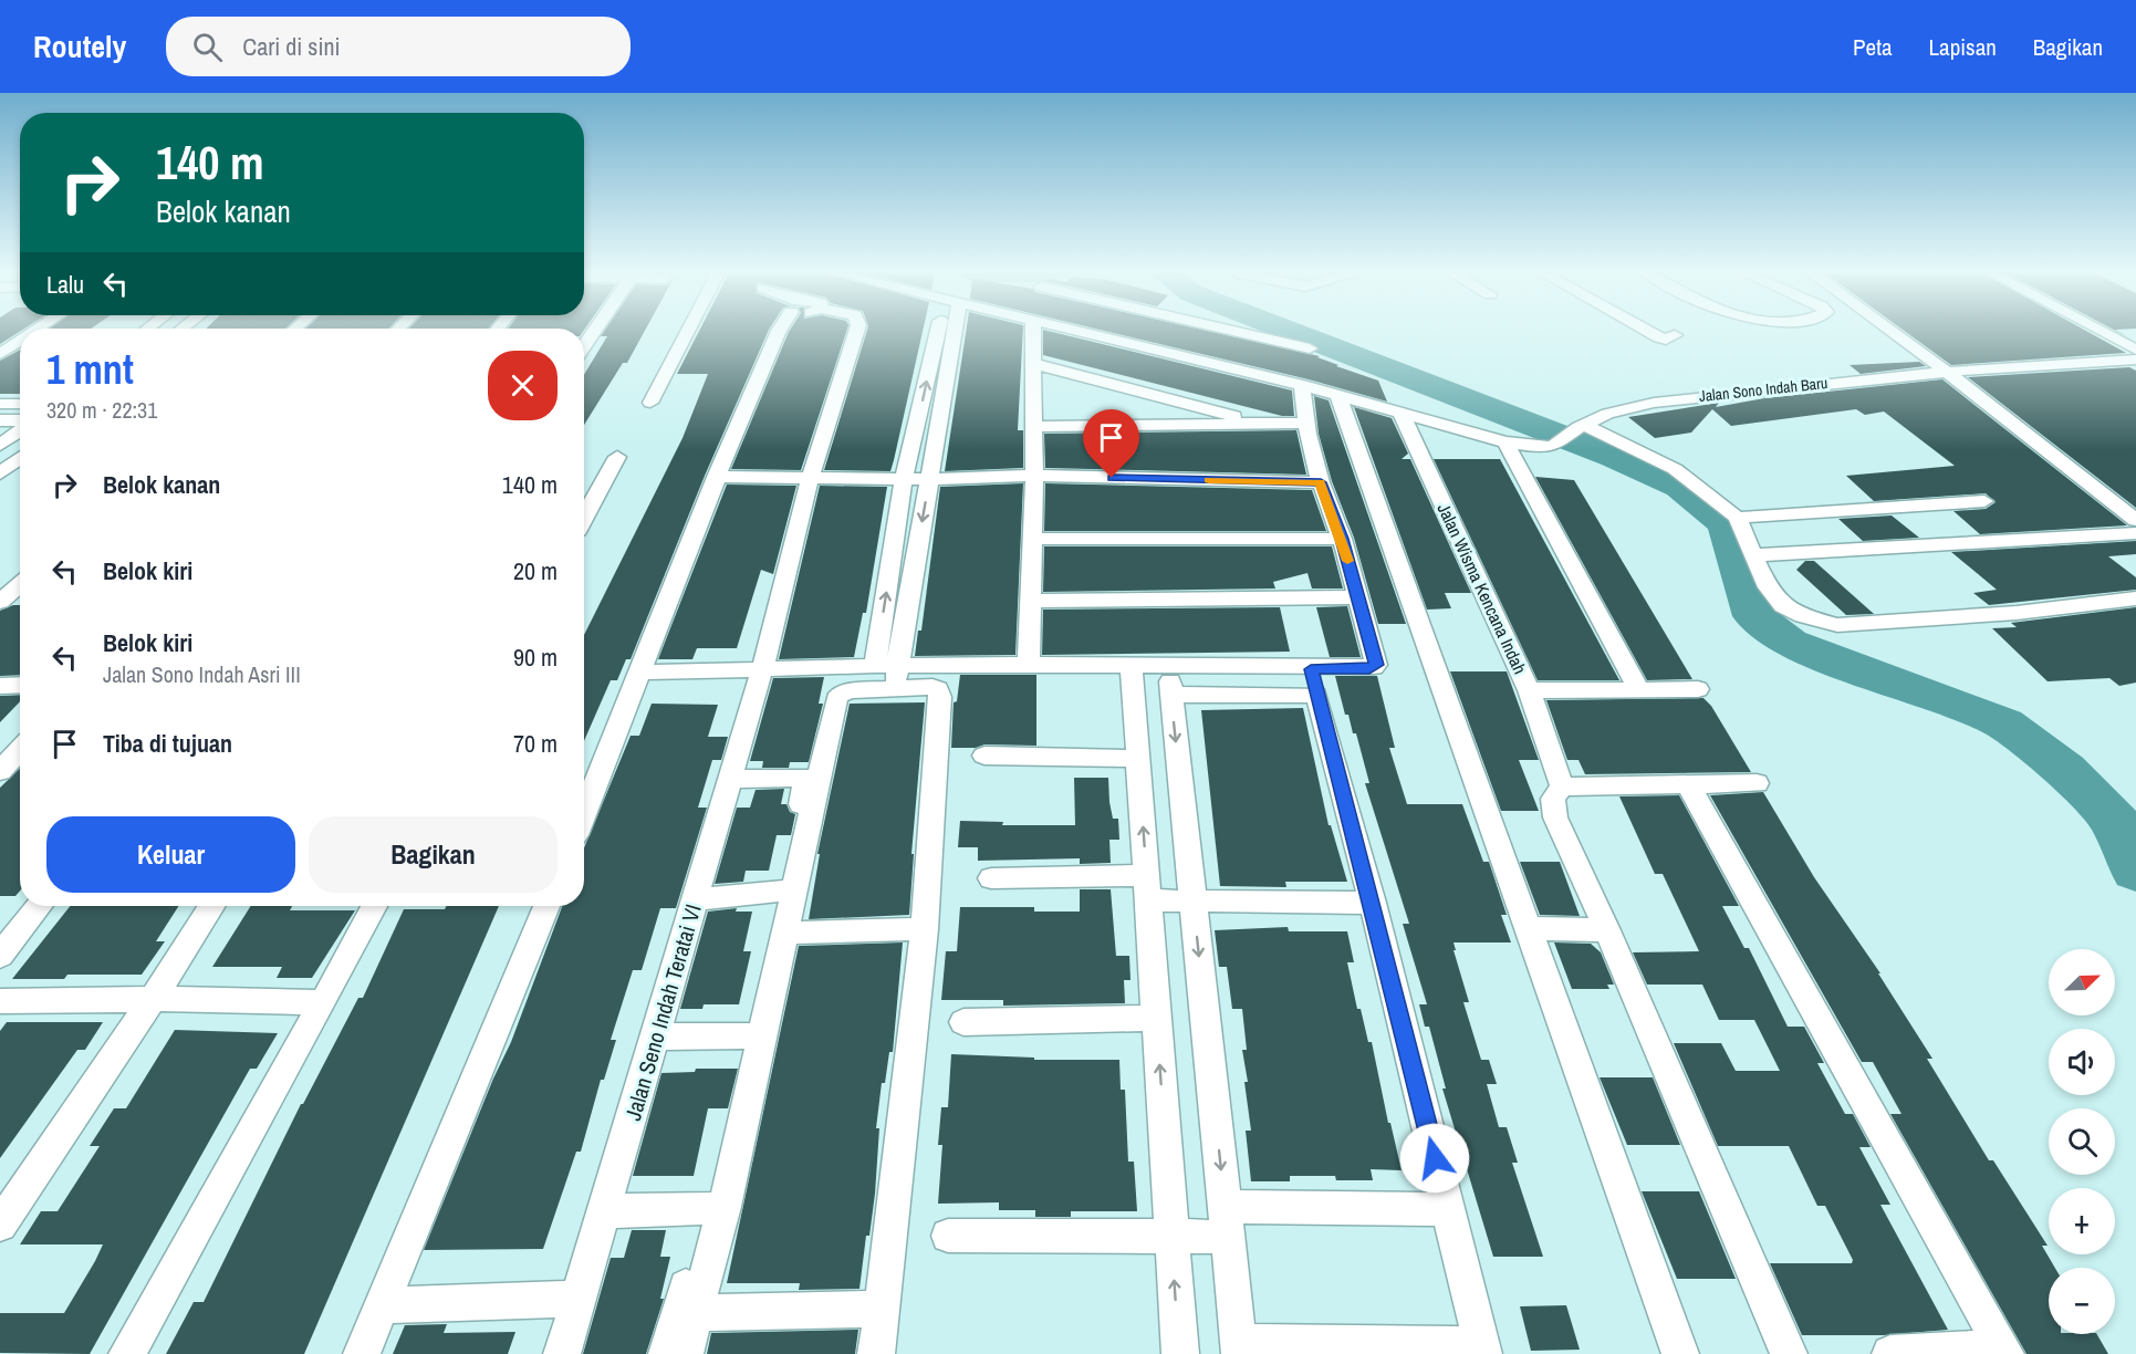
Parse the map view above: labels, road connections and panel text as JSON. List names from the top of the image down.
{
  "streets": {
    "street": ["Jalan Sono Indah Baru", "Jalan Wisma Kencana Indah", "Jalan Seno Indah Teratai VI"]
  },
  "north": "top right",
  "page": {
    "header": "Routely",
    "search": "Cari di sini",
    "nav": ["Peta", "Lapisan", "Bagikan"],
    "turn": ["140 m", "Belok kanan"],
    "then": "Lalu",
    "heading": ["1 mnt", "320 m · 22:31"],
    "list": [
      {
        "name": "Belok kanan",
        "value": "140 m"
      },
      {
        "name": "Belok kiri",
        "value": "20 m"
      },
      {
        "name": "Belok kiri",
        "note": "Jalan Sono Indah Asri III",
        "value": "90 m"
      },
      {
        "name": "Tiba di tujuan",
        "value": "70 m"
      }
    ],
    "buttons": ["Keluar", "Bagikan"],
    "map_buttons": ["+", "−"]
  }
}
